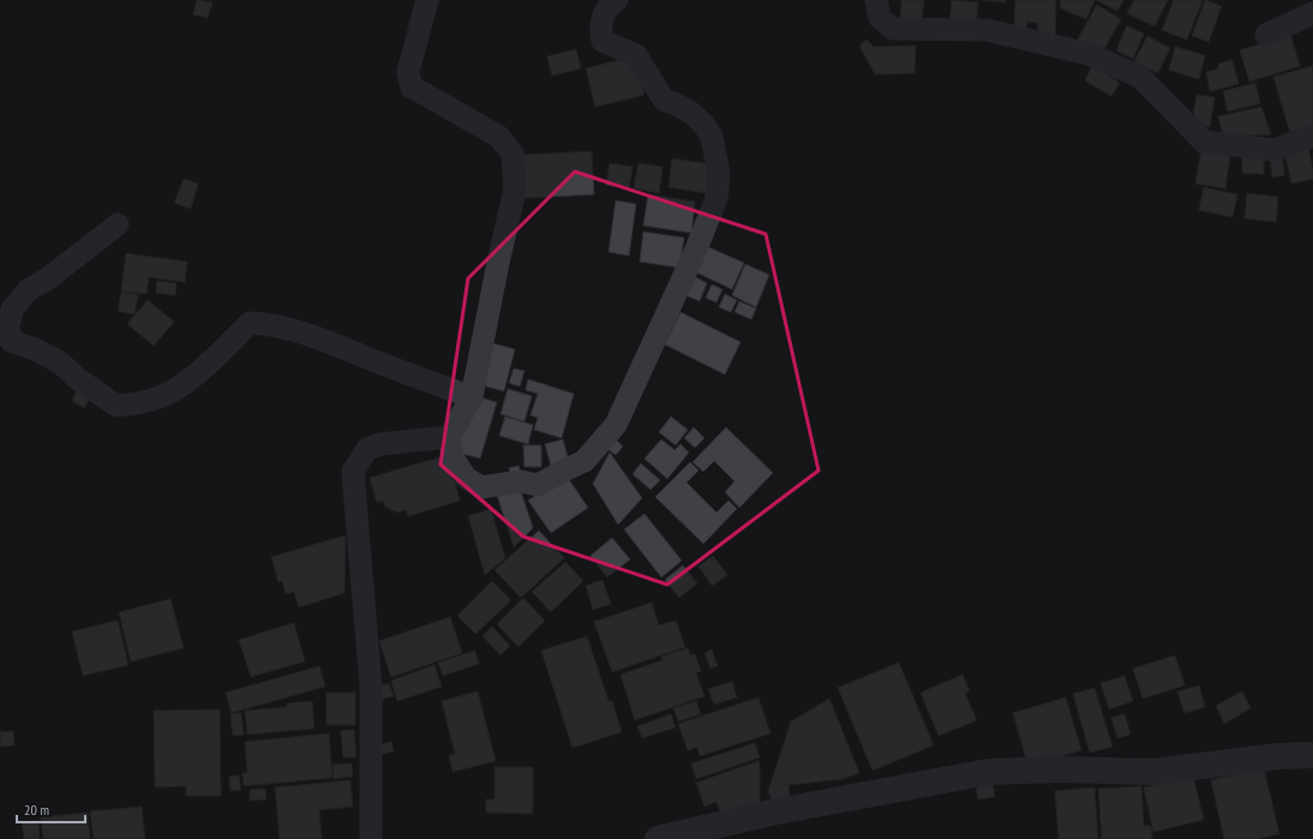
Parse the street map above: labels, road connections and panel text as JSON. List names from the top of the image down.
{
  "scale_bar": "20 m"
}
